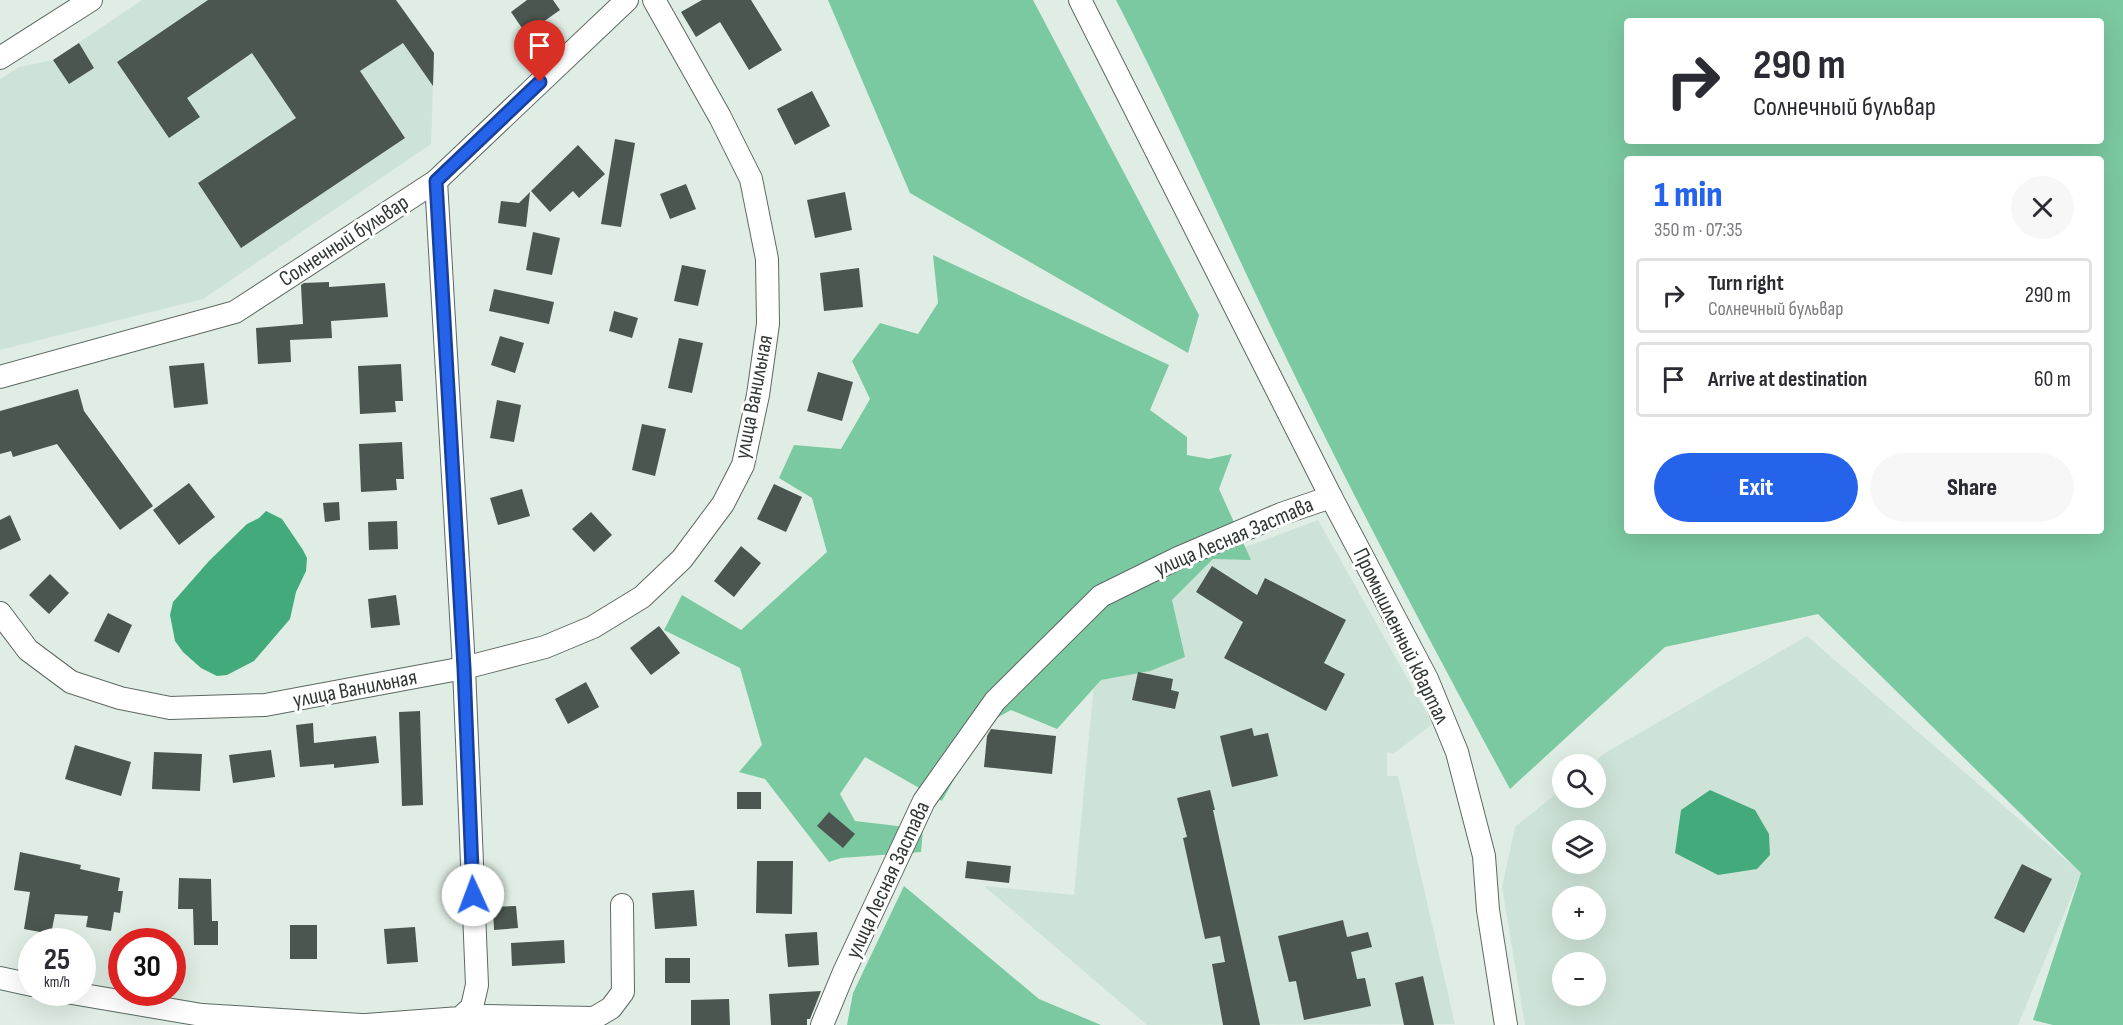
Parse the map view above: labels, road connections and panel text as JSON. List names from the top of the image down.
{
  "streets": {
    "street": [
      "Солнечный бульвар",
      "улица Ванильная",
      "улица Лесная Застава",
      "Промышленный квартал"
    ]
  },
  "crossings": [
    ["улица Лесная Застава", "Промышленный квартал"]
  ],
  "page": {
    "turn": ["290 m", "Солнечный бульвар"],
    "heading": ["1 min", "350 m · 07:35"],
    "list": [
      {
        "name": "Turn right",
        "note": "Солнечный бульвар",
        "value": "290 m"
      },
      {
        "name": "Arrive at destination",
        "value": "60 m"
      }
    ],
    "buttons": ["Exit", "Share"],
    "map_buttons": ["+", "−"],
    "speed": "25 km/h",
    "limit": "30"
  }
}
